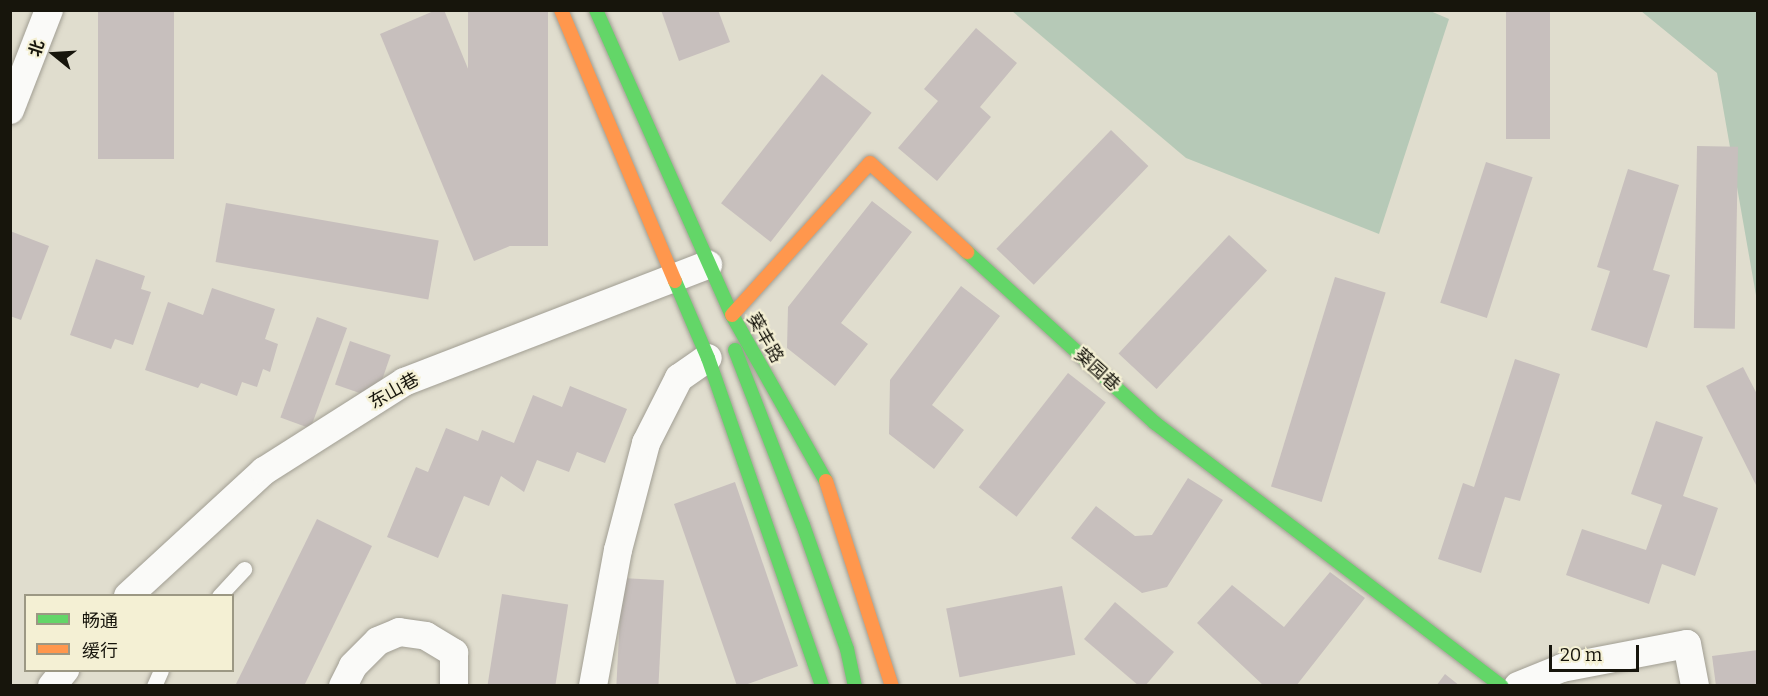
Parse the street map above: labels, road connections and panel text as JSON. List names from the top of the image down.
{
  "streets": {
    "main road": ["葵丰路", "葵园巷"],
    "street": ["东山巷"]
  },
  "crossings": [
    ["葵丰路", "葵园巷"],
    ["葵丰路", "东山巷"]
  ],
  "legend": ["畅通", "缓行"],
  "scale_bar": "20 m",
  "north": "left"
}
